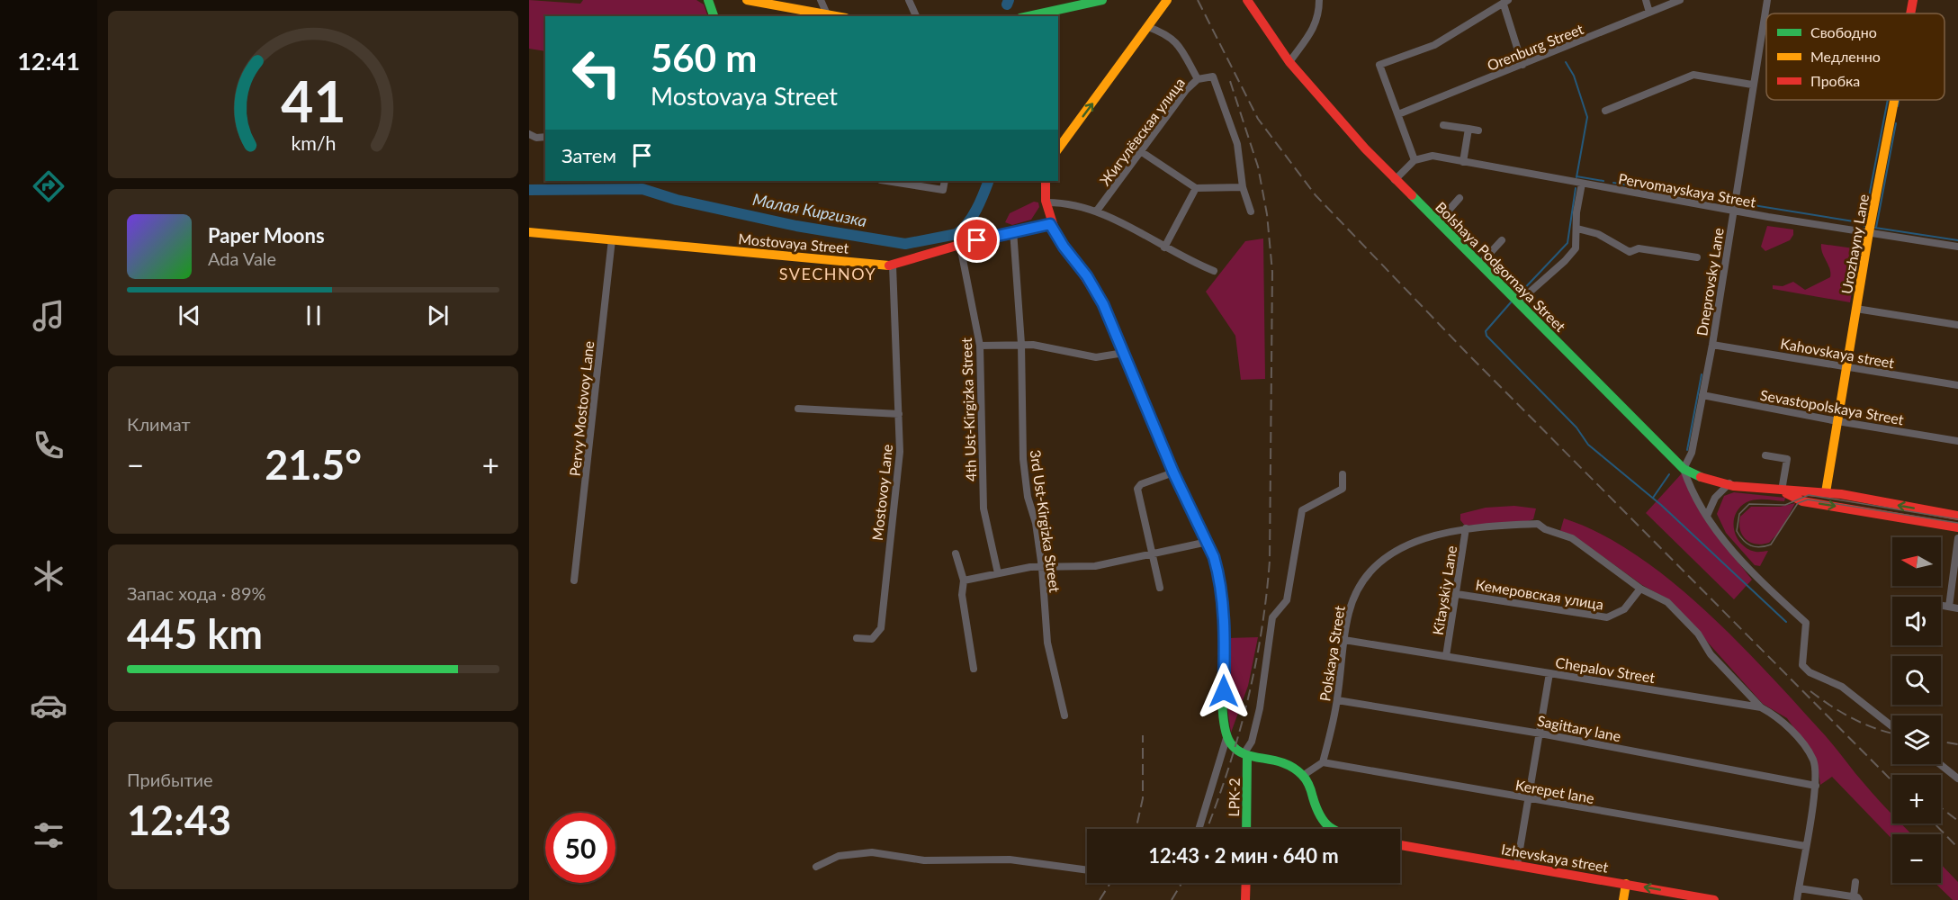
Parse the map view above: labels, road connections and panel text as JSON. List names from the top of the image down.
{
  "streets": {
    "main road": [
      "Mostovaya Street",
      "Urozhayny Lane",
      "Bolshaya Podgornaya Street",
      "LPK-2",
      "Izhevskaya street"
    ],
    "street": [
      "Orenburg Street",
      "Жигулёвская улица",
      "Pervomayskaya Street",
      "Dneprovsky Lane",
      "Kahovskaya street",
      "Sevastopolskaya Street",
      "Pervy Mostovoy Lane",
      "4th Ust-Kirgizka Street",
      "Mostovoy Lane",
      "3rd Ust-Kirgizka Street",
      "Kitayskiy Lane",
      "Кемеровская улица",
      "Polskaya Street",
      "Chepalov Street",
      "Sagittary lane",
      "Kerepet lane"
    ]
  },
  "crossings": [
    ["Pervomayskaya Street", "Urozhayny Lane"],
    ["Pervomayskaya Street", "Dneprovsky Lane"],
    ["Mostovaya Street", "Pervy Mostovoy Lane"],
    ["Mostovaya Street", "4th Ust-Kirgizka Street"],
    ["Mostovaya Street", "Mostovoy Lane"],
    ["Mostovaya Street", "3rd Ust-Kirgizka Street"],
    ["Urozhayny Lane", "Bolshaya Podgornaya Street"],
    ["Urozhayny Lane", "Kahovskaya street"],
    ["Urozhayny Lane", "Sevastopolskaya Street"],
    ["Bolshaya Podgornaya Street", "Dneprovsky Lane"],
    ["Dneprovsky Lane", "Kahovskaya street"],
    ["Dneprovsky Lane", "Sevastopolskaya Street"],
    ["Kitayskiy Lane", "Кемеровская улица"],
    ["Kitayskiy Lane", "Polskaya Street"],
    ["Kitayskiy Lane", "Chepalov Street"],
    ["Кемеровская улица", "Polskaya Street"],
    ["Polskaya Street", "Chepalov Street"],
    ["Polskaya Street", "Sagittary lane"],
    ["Polskaya Street", "Kerepet lane"],
    ["Chepalov Street", "Sagittary lane"],
    ["Chepalov Street", "Kerepet lane"]
  ],
  "districts": ["SVECHNOY"],
  "water": ["Малая Киргизка"],
  "legend": ["Свободно", "Медленно", "Пробка"],
  "north": "left",
  "page": {
    "tabs": "12:41",
    "turn": ["560 m", "Mostovaya Street"],
    "then": "Затем",
    "song": ["Paper Moons", "Ada Vale"],
    "tile": [
      "Климат",
      ["Запас хода · 89%", "445 km"],
      ["Прибытие", "12:43"]
    ],
    "heat": ["−", "21.5°", "+"],
    "map_buttons": ["+", "−"],
    "limit": "50",
    "trip": "12:43 · 2 мин · 640 m",
    "gauge": ["41", "km/h"]
  }
}
